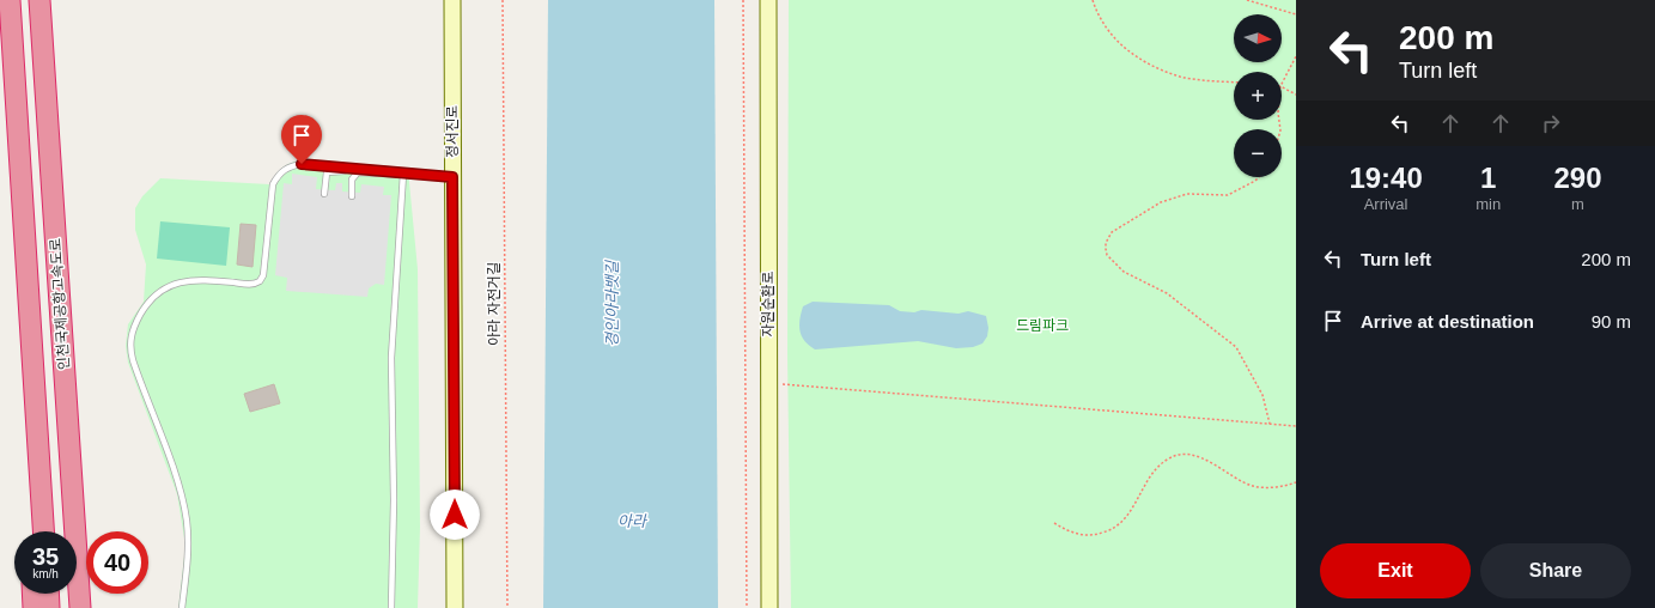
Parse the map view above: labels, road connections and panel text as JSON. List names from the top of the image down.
{
  "streets": {
    "highway": ["인천국제공항고속도로"],
    "street": ["정서진로", "자원순환로"],
    "path": ["아라 자전거길"]
  },
  "water": ["경인아라뱃길", "아라"],
  "parks": ["드림파크"],
  "north": "right",
  "page": {
    "turn": ["200 m", "Turn left"],
    "map_buttons": ["+", "−"],
    "eta": [
      "19:40",
      "Arrival",
      "1",
      "min",
      "290",
      "m"
    ],
    "list": [
      {
        "name": "Turn left",
        "value": "200 m"
      },
      {
        "name": "Arrive at destination",
        "value": "90 m"
      }
    ],
    "speed": "35 km/h",
    "limit": "40",
    "buttons": ["Exit", "Share"]
  }
}
